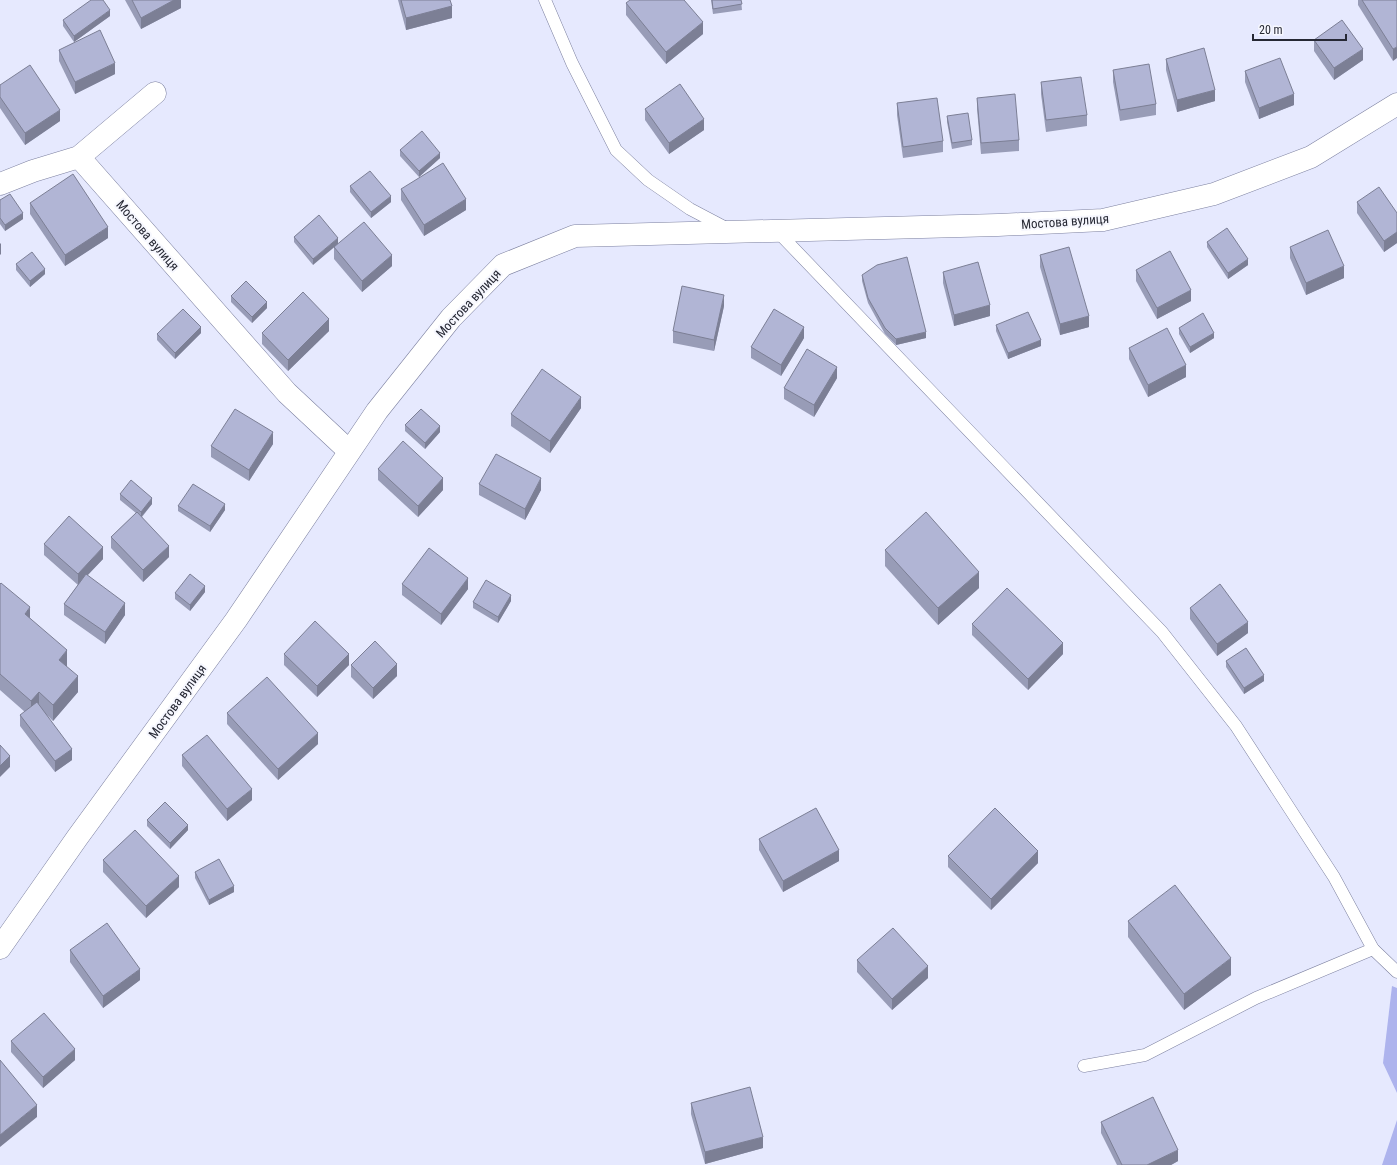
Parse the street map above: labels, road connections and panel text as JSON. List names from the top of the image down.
{
  "streets": {
    "street": ["Мостова вулиця"]
  },
  "scale_bar": "20 m"
}
